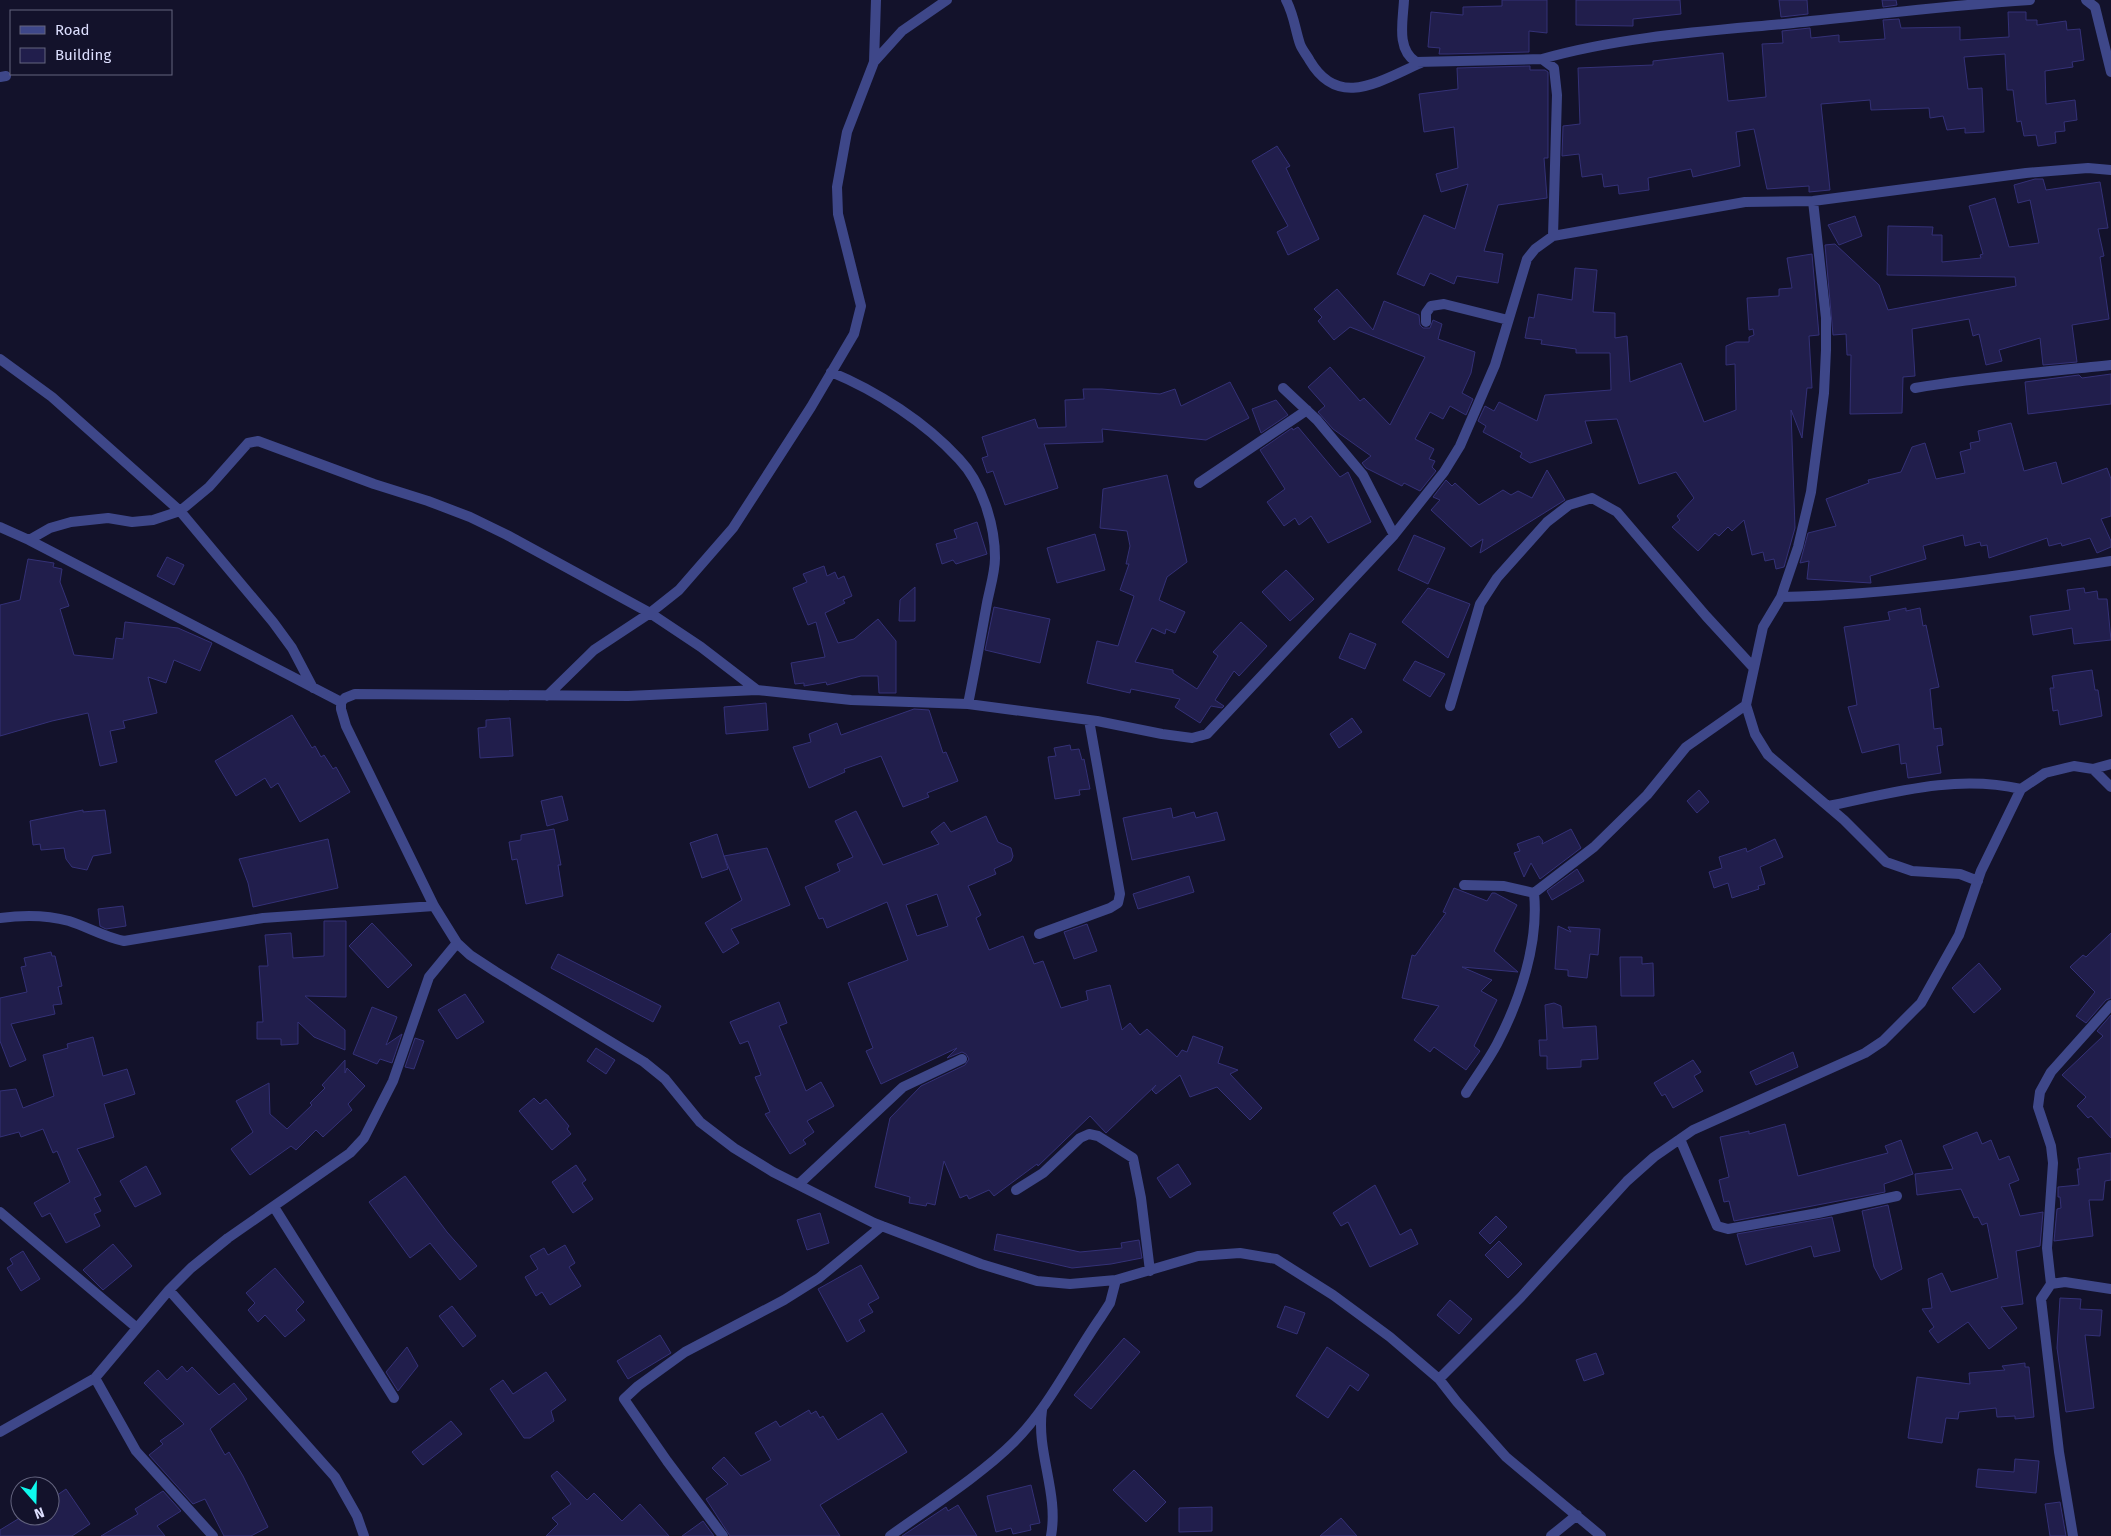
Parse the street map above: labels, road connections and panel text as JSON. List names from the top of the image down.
{
  "legend": ["Road", "Building"],
  "north": "bottom"
}
